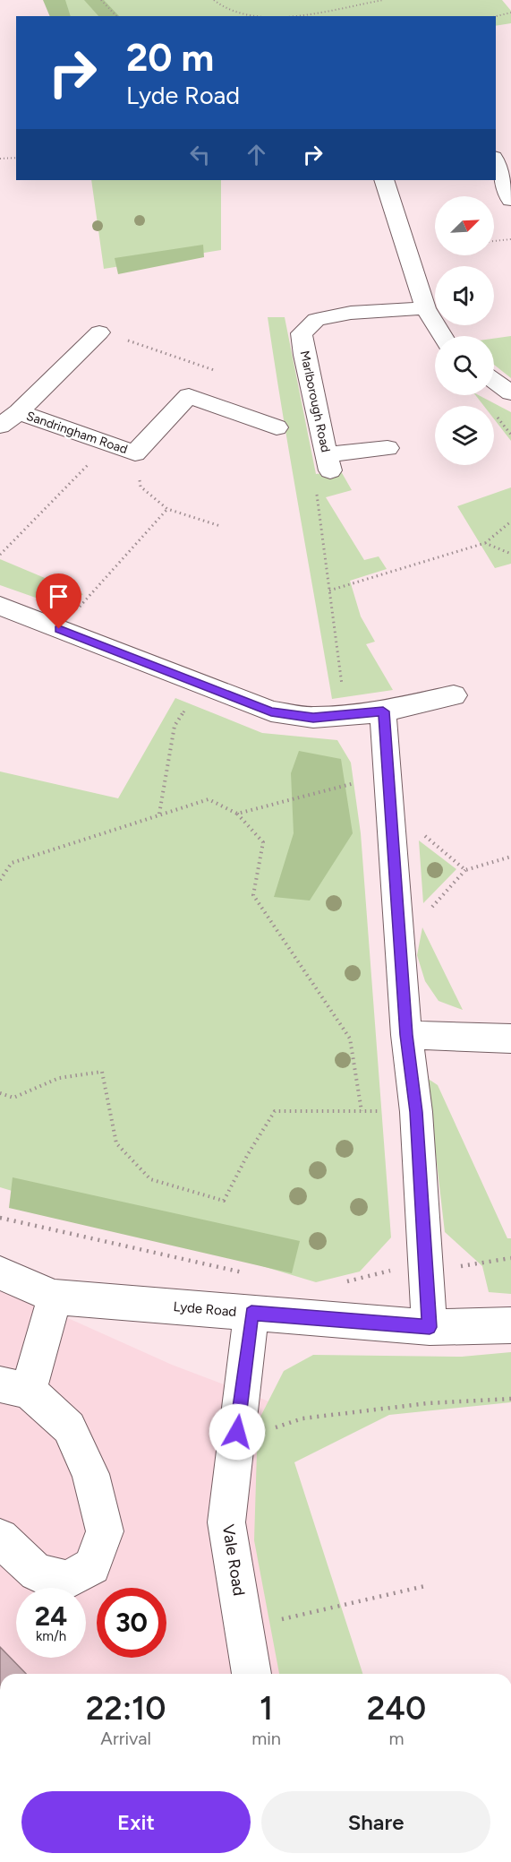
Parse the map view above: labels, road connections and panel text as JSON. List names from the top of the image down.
{
  "streets": {
    "street": [
      "Marlborough Road",
      "Sandringham Road",
      "Lyde Road",
      "Vale Road"
    ]
  },
  "crossings": [
    ["Lyde Road", "Vale Road"]
  ],
  "north": "top right",
  "page": {
    "turn": ["20 m", "Lyde Road"],
    "speed": "24 km/h",
    "limit": "30",
    "eta": [
      "22:10",
      "Arrival",
      "1",
      "min",
      "240",
      "m"
    ],
    "buttons": ["Exit", "Share"]
  }
}
